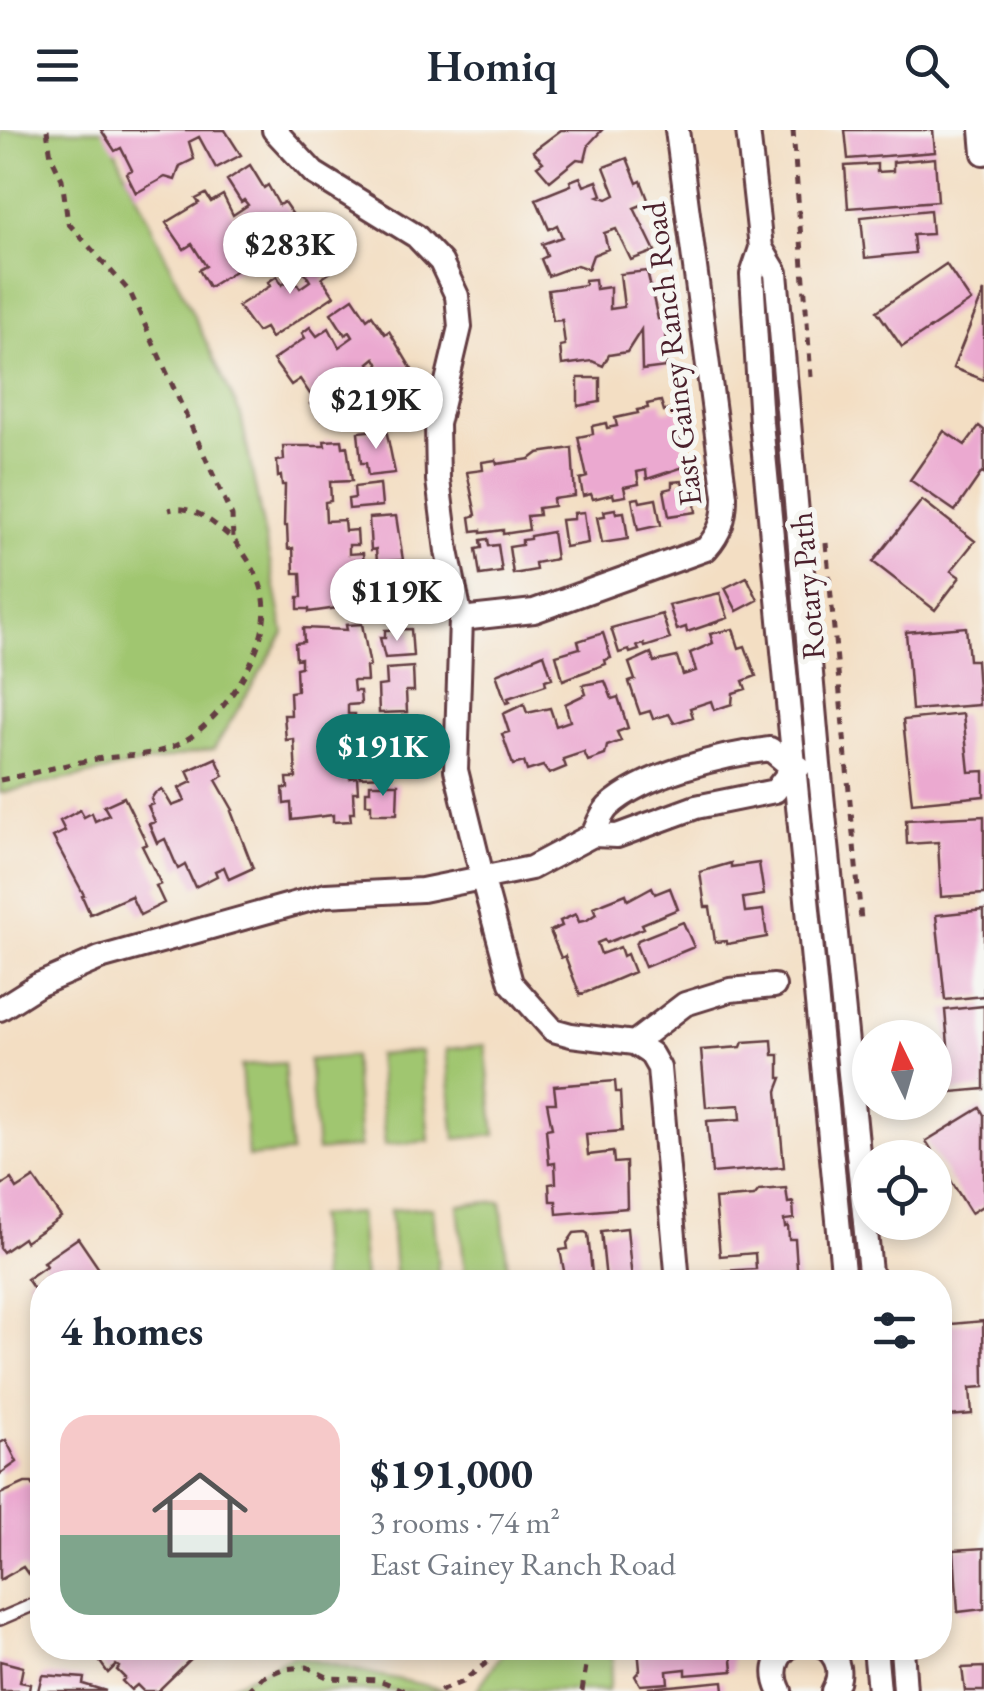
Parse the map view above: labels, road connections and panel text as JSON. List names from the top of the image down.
{
  "streets": {
    "street": ["East Gainey Ranch Road"],
    "path": ["Rotary Path"]
  },
  "north": "top",
  "page": {
    "header": "Homiq",
    "price": [
      "$283K",
      "$219K",
      "$119K",
      "$191K"
    ],
    "heading": "4 homes",
    "list": [
      {
        "name": "$191,000",
        "note": "3 rooms · 74 m² · East Gainey Ranch Road"
      }
    ]
  }
}
